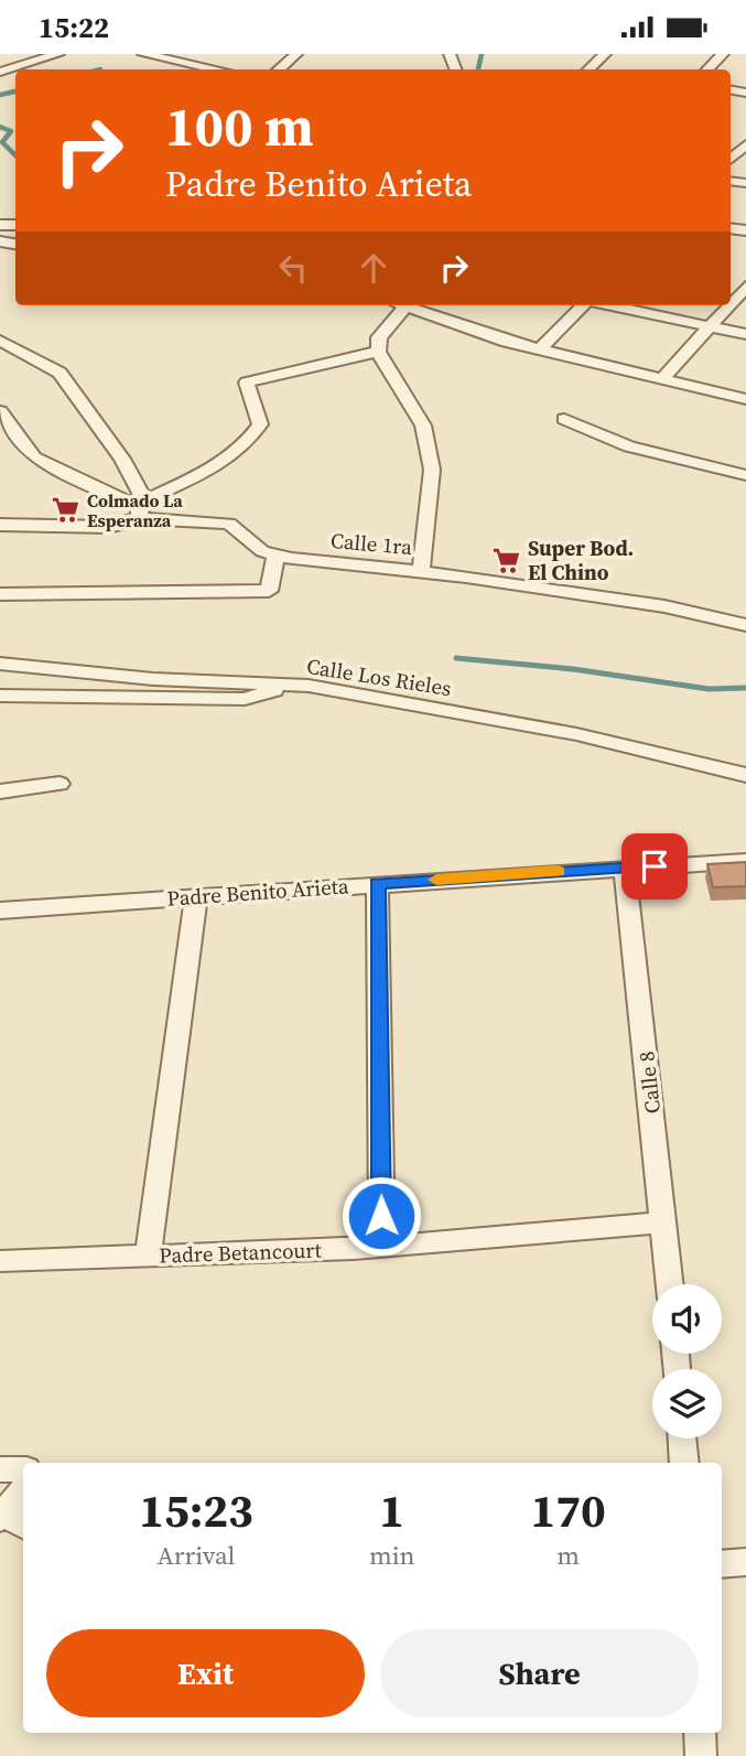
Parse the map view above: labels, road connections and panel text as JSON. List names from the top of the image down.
{
  "streets": {
    "street": [
      "Calle 1ra",
      "Calle Los Rieles",
      "Padre Benito Arieta",
      "Calle 8",
      "Padre Betancourt"
    ]
  },
  "crossings": [
    ["Padre Benito Arieta", "Calle 8"],
    ["Calle 8", "Padre Betancourt"]
  ],
  "places": {
    "supermarket": ["Colmado La Esperanza", "Super Bod. El Chino"]
  },
  "page": {
    "status": "15:22",
    "turn": ["100 m", "Padre Benito Arieta"],
    "eta": [
      "15:23",
      "Arrival",
      "1",
      "min",
      "170",
      "m"
    ],
    "buttons": ["Exit", "Share"]
  }
}
